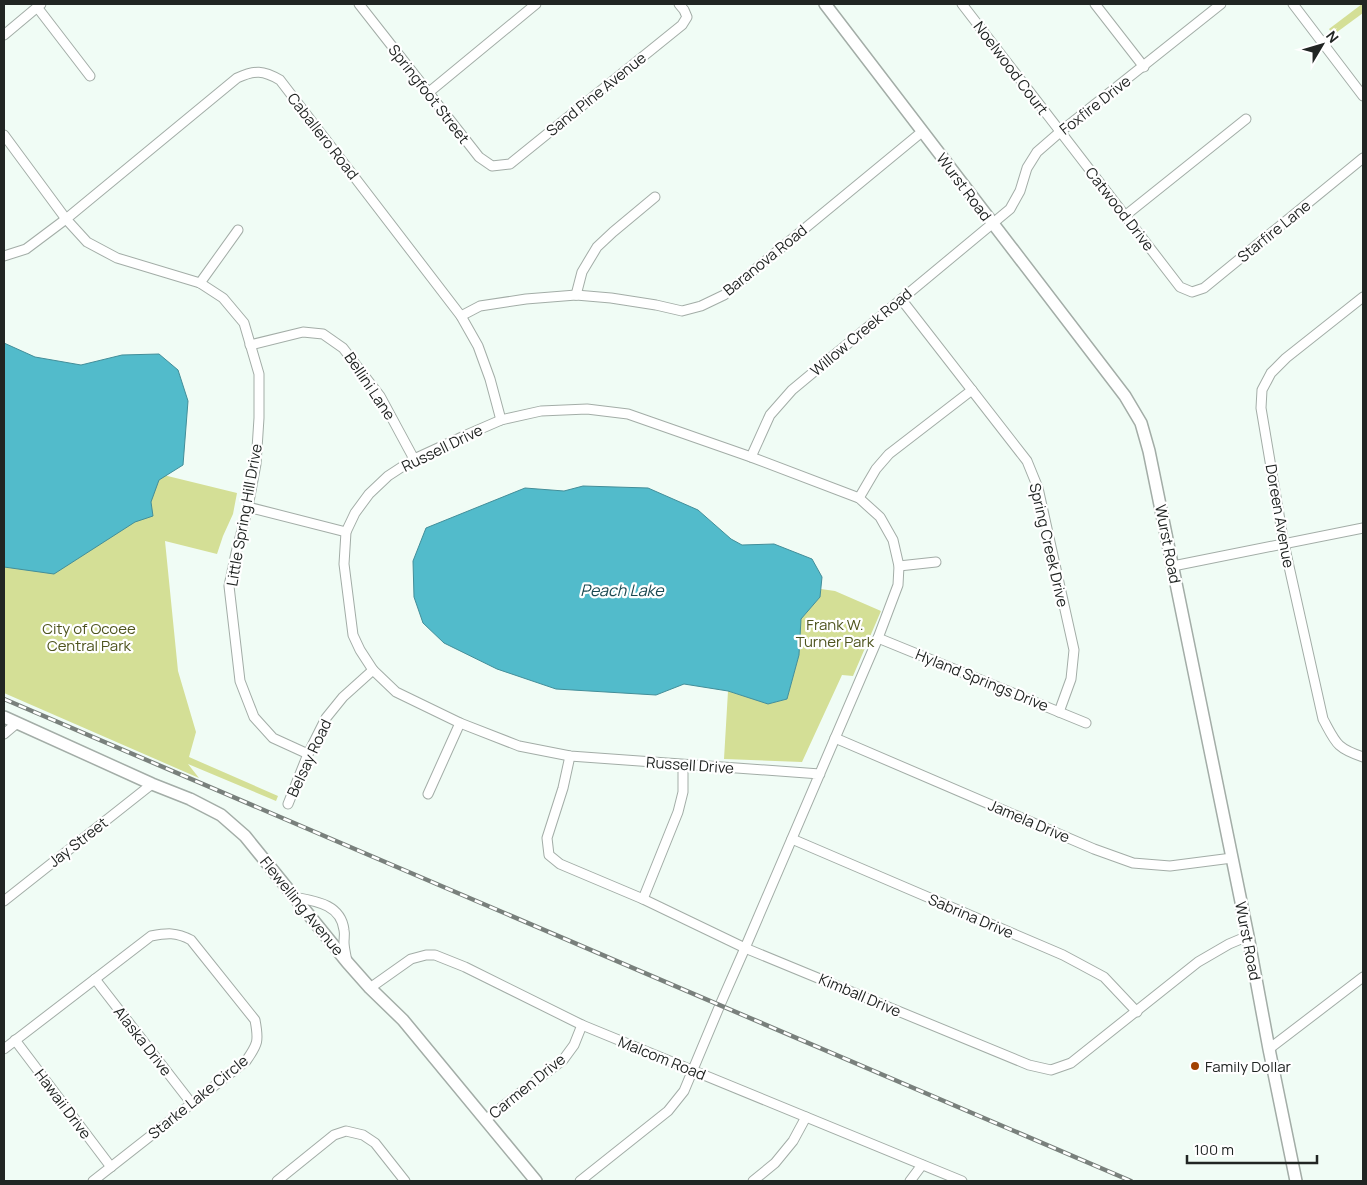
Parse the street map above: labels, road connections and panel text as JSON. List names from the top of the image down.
{
  "streets": {
    "street": [
      "Noelwood Court",
      "Springfoot Street",
      "Sand Pine Avenue",
      "Foxfire Drive",
      "Caballero Road",
      "Wurst Road",
      "Catwood Drive",
      "Starfire Lane",
      "Baranova Road",
      "Willow Creek Road",
      "Bellini Lane",
      "Russell Drive",
      "Little Spring Hill Drive",
      "Doreen Avenue",
      "Spring Creek Drive",
      "Hyland Springs Drive",
      "Belsay Road",
      "Jamela Drive",
      "Jay Street",
      "Flewelling Avenue",
      "Sabrina Drive",
      "Kimball Drive",
      "Alaska Drive",
      "Malcom Road",
      "Carmen Drive",
      "Starke Lake Circle",
      "Hawaii Drive"
    ]
  },
  "crossings": [
    ["Noelwood Court", "Foxfire Drive"],
    ["Noelwood Court", "Catwood Drive"],
    ["Springfoot Street", "Sand Pine Avenue"],
    ["Foxfire Drive", "Wurst Road"],
    ["Foxfire Drive", "Catwood Drive"],
    ["Foxfire Drive", "Willow Creek Road"],
    ["Caballero Road", "Baranova Road"],
    ["Caballero Road", "Russell Drive"],
    ["Caballero Road", "Little Spring Hill Drive"],
    ["Wurst Road", "Baranova Road"],
    ["Wurst Road", "Willow Creek Road"],
    ["Wurst Road", "Jamela Drive"],
    ["Wurst Road", "Kimball Drive"],
    ["Catwood Drive", "Starfire Lane"],
    ["Willow Creek Road", "Russell Drive"],
    ["Willow Creek Road", "Spring Creek Drive"],
    ["Bellini Lane", "Russell Drive"],
    ["Bellini Lane", "Little Spring Hill Drive"],
    ["Russell Drive", "Hyland Springs Drive"],
    ["Russell Drive", "Belsay Road"],
    ["Russell Drive", "Jamela Drive"],
    ["Russell Drive", "Sabrina Drive"],
    ["Russell Drive", "Kimball Drive"],
    ["Russell Drive", "Malcom Road"],
    ["Little Spring Hill Drive", "Belsay Road"],
    ["Spring Creek Drive", "Hyland Springs Drive"],
    ["Jay Street", "Flewelling Avenue"],
    ["Flewelling Avenue", "Malcom Road"],
    ["Flewelling Avenue", "Carmen Drive"],
    ["Sabrina Drive", "Kimball Drive"],
    ["Alaska Drive", "Starke Lake Circle"],
    ["Malcom Road", "Carmen Drive"],
    ["Starke Lake Circle", "Hawaii Drive"]
  ],
  "water": ["Peach Lake"],
  "parks": ["Frank W. Turner Park", "City of Ocoee Central Park"],
  "places": ["Family Dollar"],
  "scale_bar": "100 m",
  "north": "top right"
}
